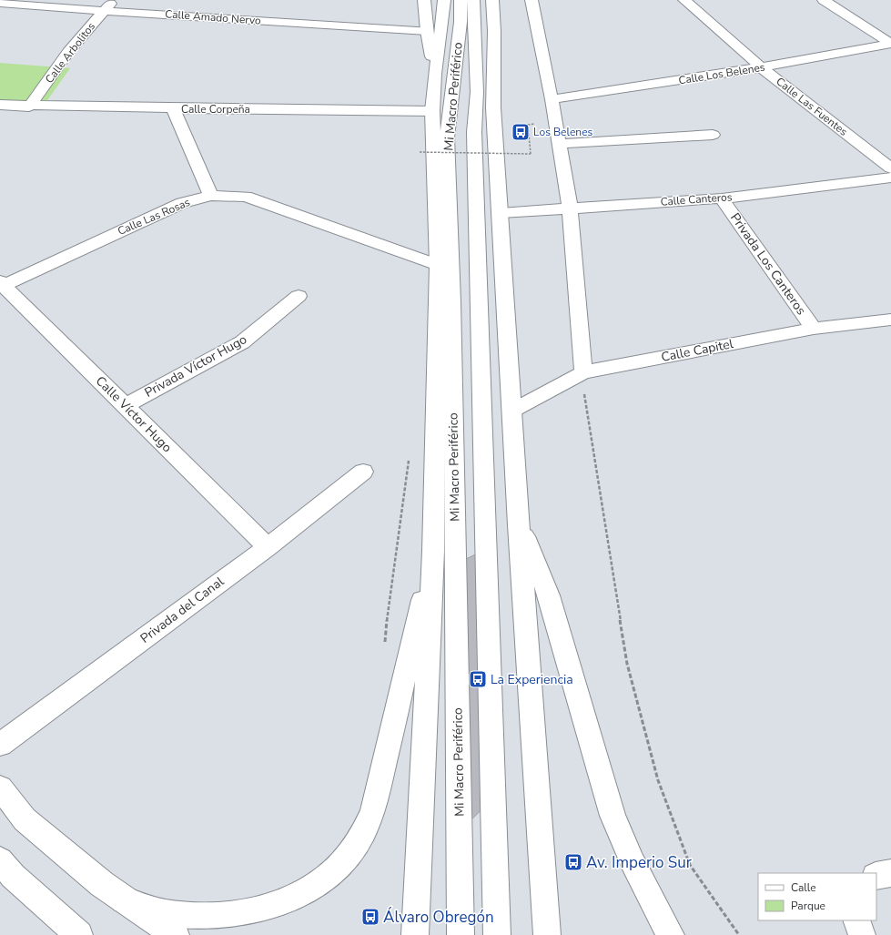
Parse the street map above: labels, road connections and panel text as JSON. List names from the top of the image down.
{
  "streets": {
    "main road": [
      "Calle Amado Nervo",
      "Calle Arbolitos",
      "Calle Los Belenes",
      "Mi Macro Periférico",
      "Calle Las Fuentes",
      "Calle Corpeña",
      "Calle Canteros",
      "Calle Las Rosas",
      "Privada Los Canteros",
      "Calle Capitel",
      "Privada Víctor Hugo",
      "Calle Víctor Hugo",
      "Privada del Canal"
    ]
  },
  "crossings": [
    ["Calle Amado Nervo", "Calle Arbolitos"],
    ["Calle Arbolitos", "Calle Corpeña"],
    ["Calle Los Belenes", "Calle Las Fuentes"],
    ["Calle Canteros", "Privada Los Canteros"],
    ["Calle Las Rosas", "Calle Víctor Hugo"],
    ["Privada Los Canteros", "Calle Capitel"],
    ["Privada Víctor Hugo", "Calle Víctor Hugo"],
    ["Calle Víctor Hugo", "Privada del Canal"]
  ],
  "places": {
    "bus stop": [
      "Los Belenes",
      "La Experiencia",
      "Av. Imperio Sur",
      "Álvaro Obregón"
    ]
  },
  "legend": ["Calle", "Parque"]
}
